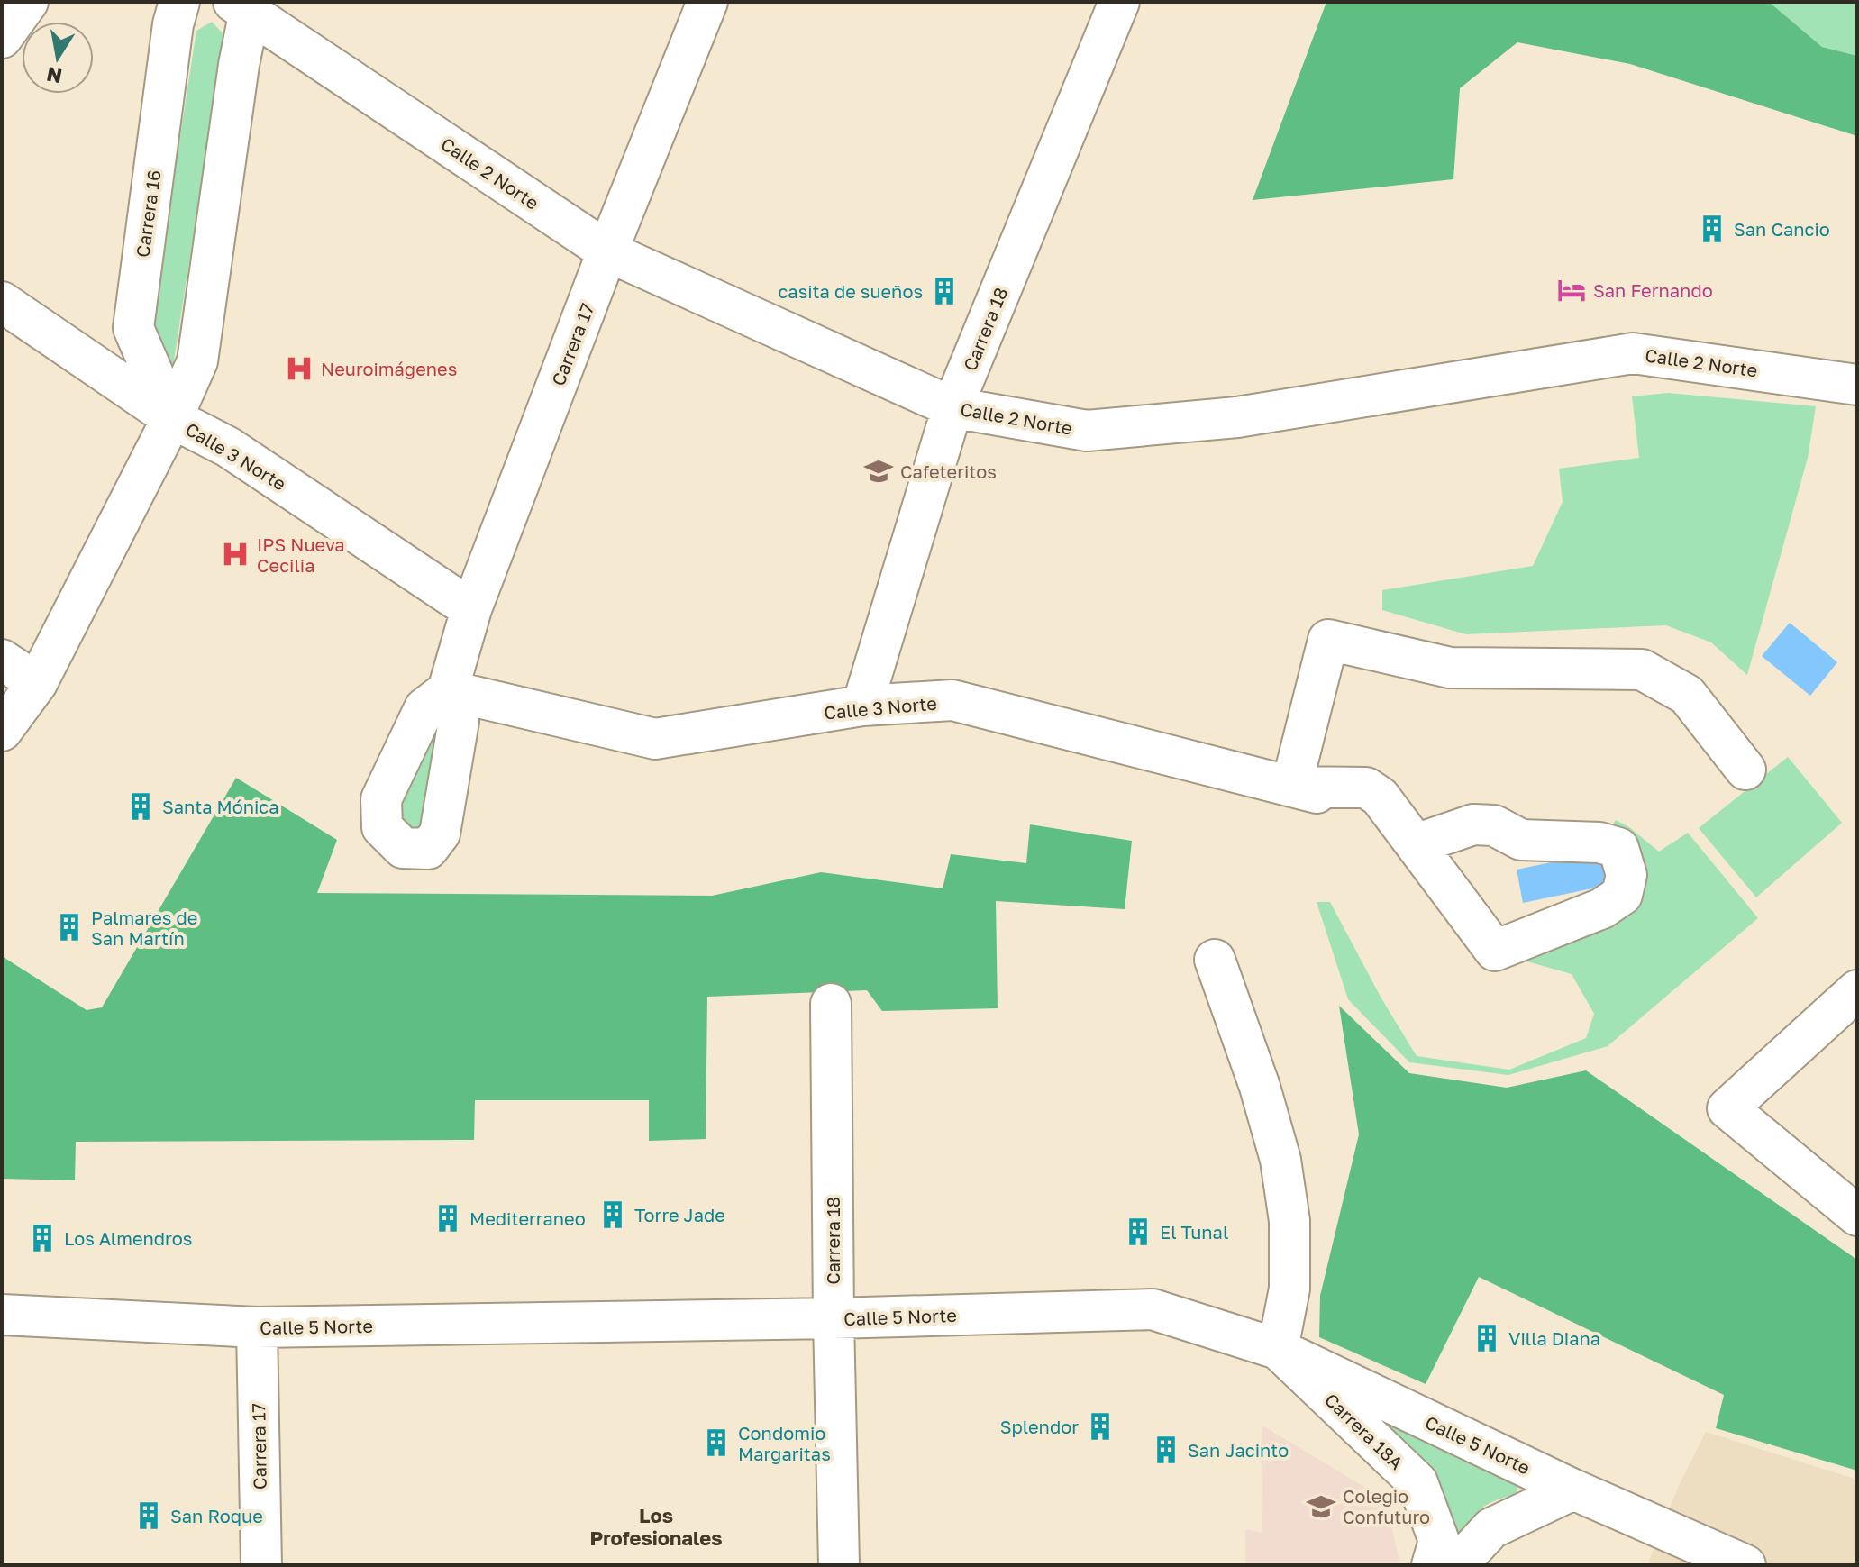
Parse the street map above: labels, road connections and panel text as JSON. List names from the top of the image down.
{
  "streets": {
    "street": [
      "Calle 2 Norte",
      "Carrera 16",
      "Carrera 18",
      "Carrera 17",
      "Calle 3 Norte",
      "Calle 5 Norte",
      "Carrera 18A"
    ]
  },
  "crossings": [
    ["Calle 2 Norte", "Carrera 18"],
    ["Calle 2 Norte", "Carrera 17"],
    ["Carrera 16", "Calle 3 Norte"],
    ["Carrera 18", "Calle 3 Norte"],
    ["Carrera 18", "Calle 5 Norte"],
    ["Carrera 17", "Calle 3 Norte"],
    ["Carrera 17", "Calle 5 Norte"],
    ["Calle 5 Norte", "Carrera 18A"]
  ],
  "districts": ["Los Profesionales"],
  "places": {
    "building": [
      "San Cancio",
      "casita de sueños",
      "Santa Mónica",
      "Palmares de San Martín",
      "Torre Jade",
      "Mediterraneo",
      "El Tunal",
      "Los Almendros",
      "Villa Diana",
      "Splendor",
      "Condomio Margaritas",
      "San Jacinto",
      "San Roque"
    ],
    "hotel": ["San Fernando"],
    "hospital": ["Neuroimágenes", "IPS Nueva Cecilia"],
    "school or university": ["Cafeteritos", "Colegio Confuturo"]
  },
  "north": "bottom"
}
